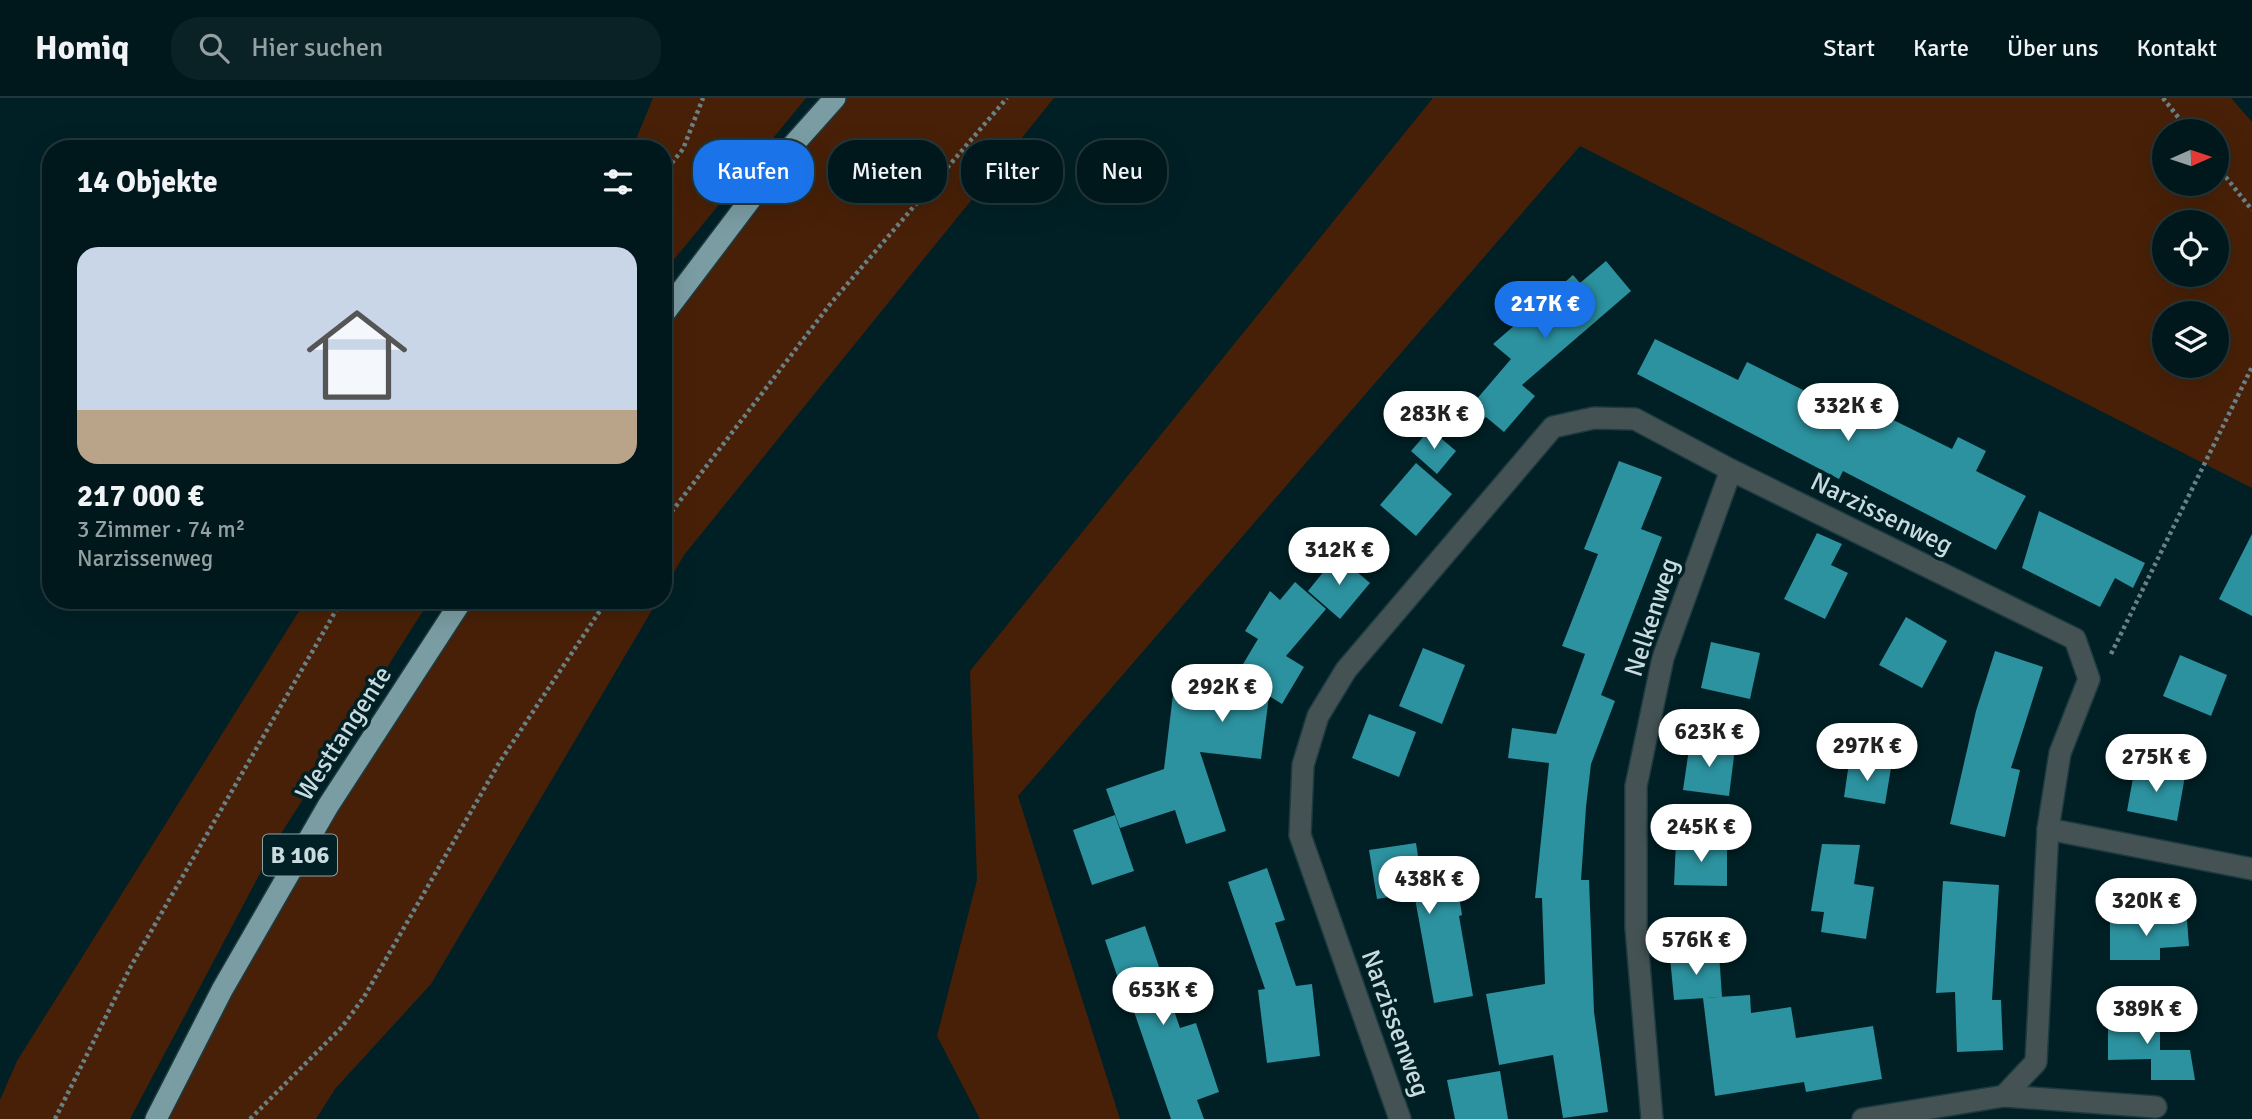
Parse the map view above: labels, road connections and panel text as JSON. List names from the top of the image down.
{
  "streets": {
    "highway": ["Westtangente", "B 106"],
    "street": ["Narzissenweg", "Nelkenweg"]
  },
  "crossings": [
    ["Narzissenweg", "Nelkenweg"]
  ],
  "north": "right",
  "page": {
    "header": "Homiq",
    "search": "Hier suchen",
    "nav": [
      "Start",
      "Karte",
      "Über uns",
      "Kontakt"
    ],
    "chip": [
      "Kaufen",
      "Mieten",
      "Filter",
      "Neu"
    ],
    "heading": "14 Objekte",
    "list": [
      {
        "name": "217 000 €",
        "note": "3 Zimmer · 74 m² · Narzissenweg"
      }
    ],
    "price": [
      "217K €",
      "332K €",
      "283K €",
      "312K €",
      "292K €",
      "623K €",
      "297K €",
      "275K €",
      "245K €",
      "438K €",
      "320K €",
      "576K €",
      "653K €",
      "389K €"
    ]
  }
}
